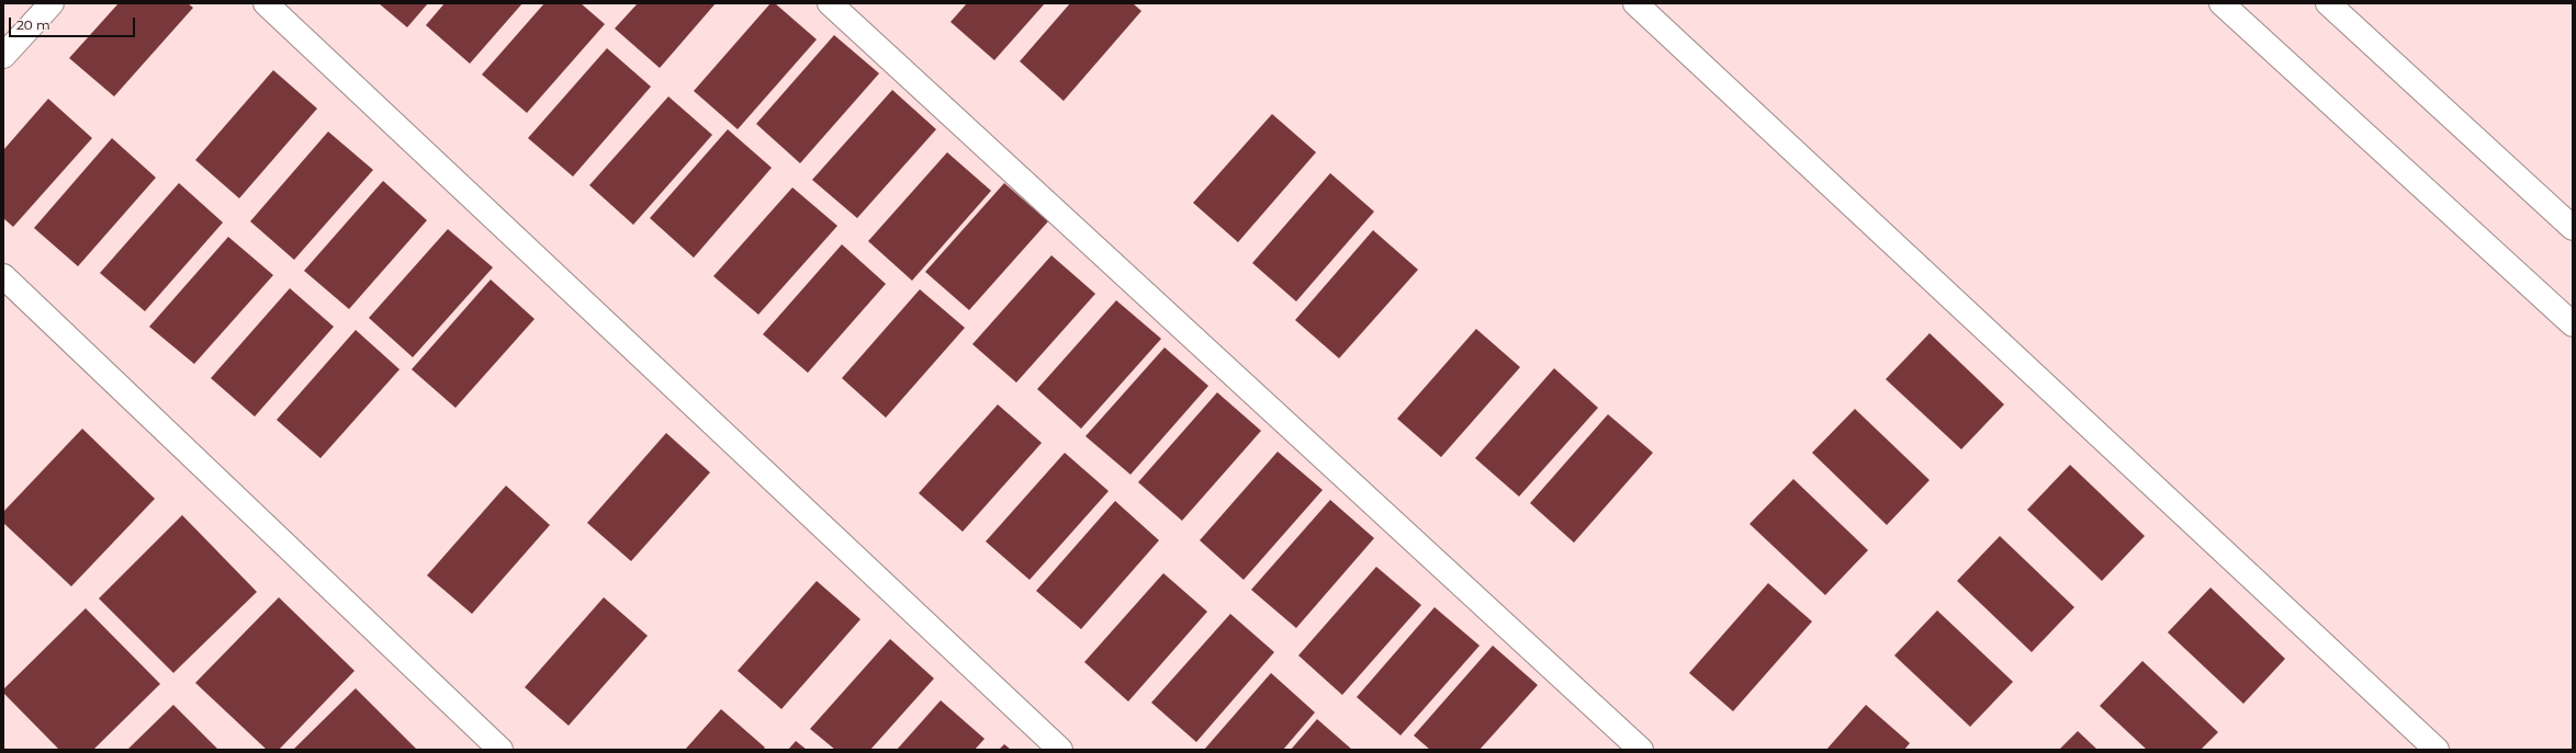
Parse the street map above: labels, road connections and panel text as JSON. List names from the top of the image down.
{
  "scale_bar": "20 m"
}
